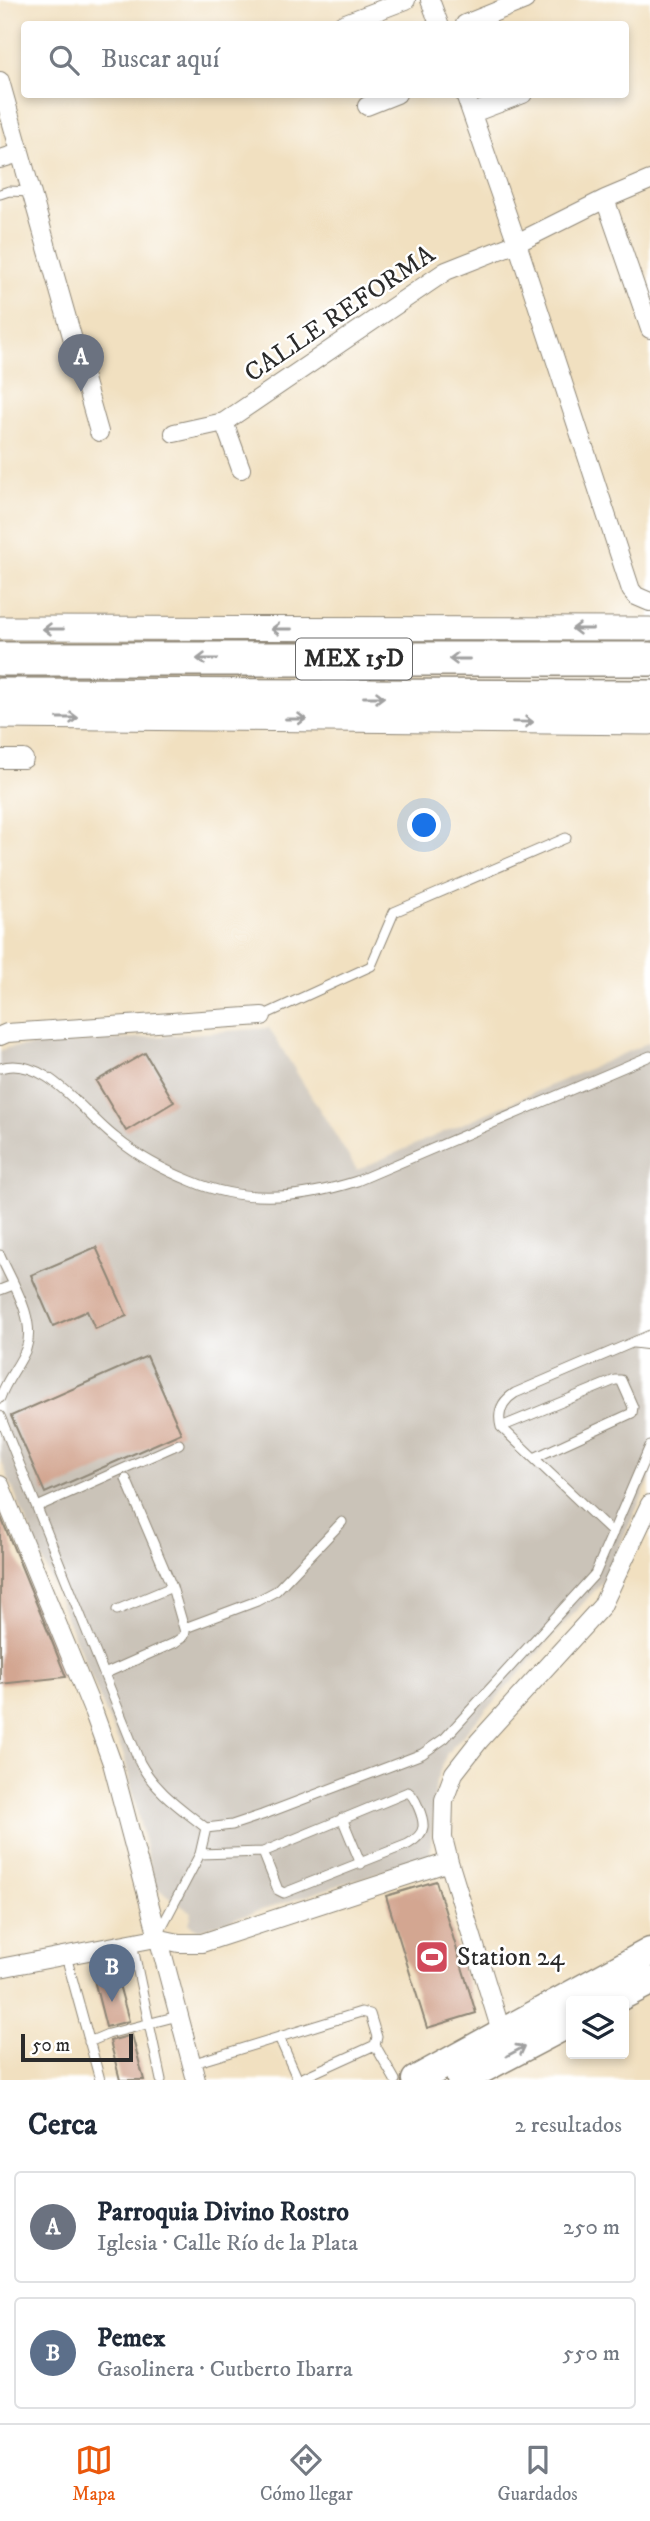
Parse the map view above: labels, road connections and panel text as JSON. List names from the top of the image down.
{
  "streets": {
    "highway": ["MEX 15D"],
    "street": ["CALLE REFORMA"]
  },
  "places": {
    "sports": ["Station 24"]
  },
  "scale_bar": "50 m",
  "page": {
    "search": "Buscar aquí",
    "pins": ["A", "B"],
    "scale": "50 m",
    "heading": ["Cerca", "2 resultados"],
    "list": [
      {
        "mark": "A",
        "name": "Parroquia Divino Rostro",
        "note": "Iglesia · Calle Río de la Plata",
        "value": "250 m"
      },
      {
        "mark": "B",
        "name": "Pemex",
        "note": "Gasolinera · Cutberto Ibarra",
        "value": "550 m"
      }
    ],
    "nav": ["Mapa", "Cómo llegar", "Guardados"]
  }
}
